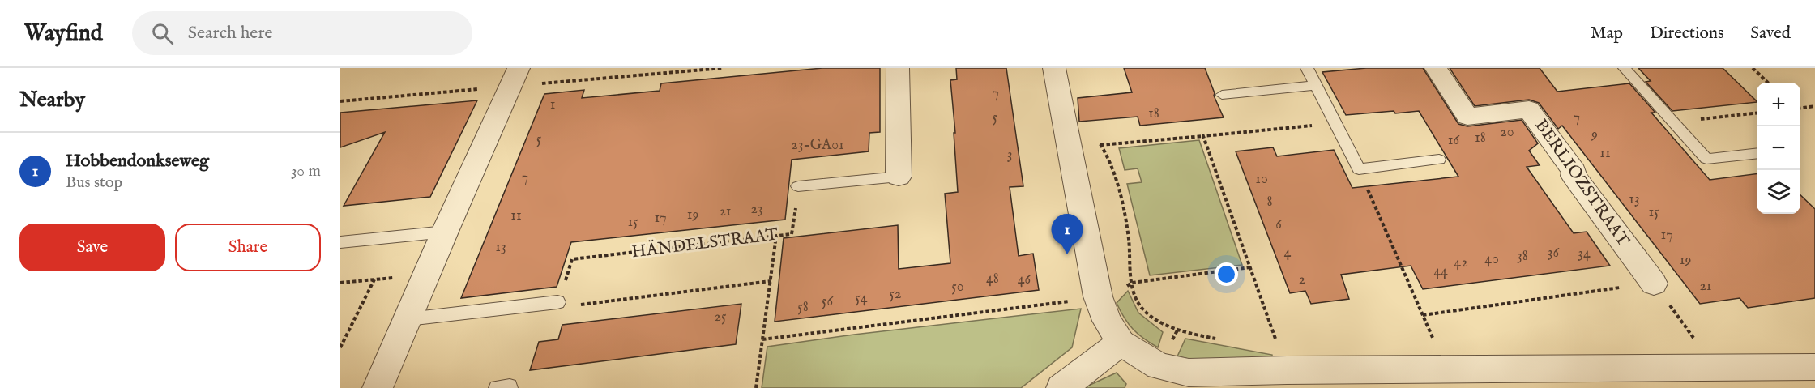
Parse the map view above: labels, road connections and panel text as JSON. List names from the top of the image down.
{
  "streets": {
    "street": ["BERLIOZSTRAAT"],
    "path": ["HÄNDELSTRAAT"]
  },
  "house_numbers": [
    "7",
    "1",
    "18",
    "5",
    "7",
    "20",
    "9",
    "18",
    "5",
    "16",
    "23-GA01",
    "11",
    "3",
    "7",
    "10",
    "13",
    "8",
    "23",
    "21",
    "15",
    "19",
    "11",
    "17",
    "15",
    "6",
    "17",
    "13",
    "4",
    "36",
    "34",
    "38",
    "40",
    "19",
    "42",
    "44",
    "48",
    "46",
    "2",
    "21",
    "50",
    "52",
    "54",
    "56",
    "58",
    "25"
  ],
  "page": {
    "header": "Wayfind",
    "search": "Search here",
    "nav": ["Map", "Directions", "Saved"],
    "heading": "Nearby",
    "map_buttons": ["+", "−"],
    "list": [
      {
        "mark": "1",
        "name": "Hobbendonkseweg",
        "note": "Bus stop",
        "value": "30 m"
      }
    ],
    "buttons": ["Save", "Share"],
    "pins": "1"
  }
}
